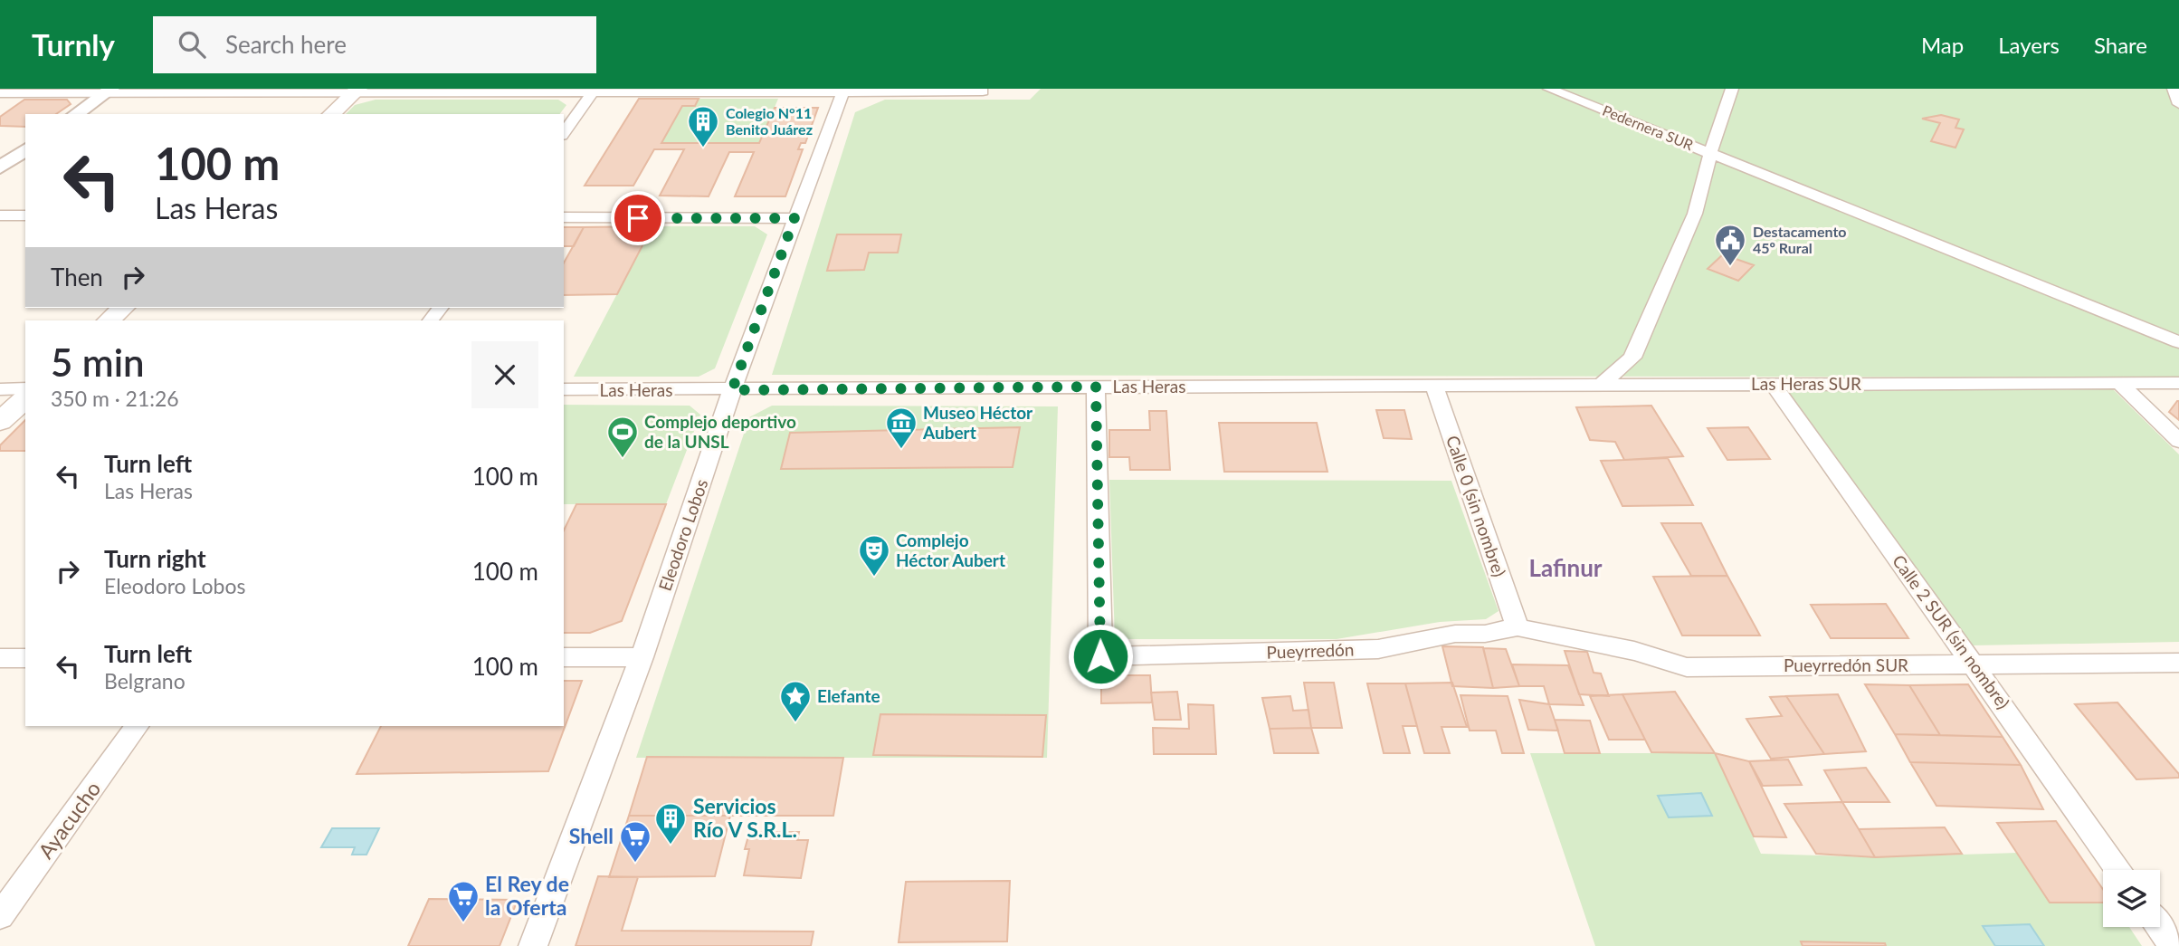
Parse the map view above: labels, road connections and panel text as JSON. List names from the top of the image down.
{
  "streets": {
    "street": [
      "Pedernera SUR",
      "Las Heras SUR",
      "Las Heras",
      "Calle 0 (sin nombre)",
      "Eleodoro Lobos",
      "Calle 2 SUR (sin nombre)",
      "Pueyrredón",
      "Pueyrredón SUR",
      "Ayacucho"
    ]
  },
  "crossings": [
    ["Las Heras SUR", "Las Heras"],
    ["Las Heras SUR", "Calle 0 (sin nombre)"],
    ["Las Heras SUR", "Calle 2 SUR (sin nombre)"],
    ["Las Heras", "Calle 0 (sin nombre)"],
    ["Las Heras", "Eleodoro Lobos"],
    ["Las Heras", "Pueyrredón"],
    ["Calle 0 (sin nombre)", "Pueyrredón"],
    ["Calle 0 (sin nombre)", "Pueyrredón SUR"],
    ["Calle 2 SUR (sin nombre)", "Pueyrredón SUR"],
    ["Pueyrredón", "Pueyrredón SUR"]
  ],
  "districts": ["Lafinur"],
  "places": {
    "building": ["Colegio N°11 Benito Juárez", "Servicios Río V S.R.L."],
    "public building": ["Destacamento 45º Rural"],
    "museum": ["Museo Héctor Aubert"],
    "sports": ["Complejo deportivo de la UNSL"],
    "theatre": ["Complejo Héctor Aubert"],
    "place": ["Elefante"],
    "supermarket": ["Shell", "El Rey de la Oferta"]
  },
  "page": {
    "header": "Turnly",
    "search": "Search here",
    "nav": ["Map", "Layers", "Share"],
    "turn": ["100 m", "Las Heras"],
    "then": "Then",
    "heading": ["5 min", "350 m · 21:26"],
    "list": [
      {
        "name": "Turn left",
        "note": "Las Heras",
        "value": "100 m"
      },
      {
        "name": "Turn right",
        "note": "Eleodoro Lobos",
        "value": "100 m"
      },
      {
        "name": "Turn left",
        "note": "Belgrano",
        "value": "100 m"
      }
    ]
  }
}
